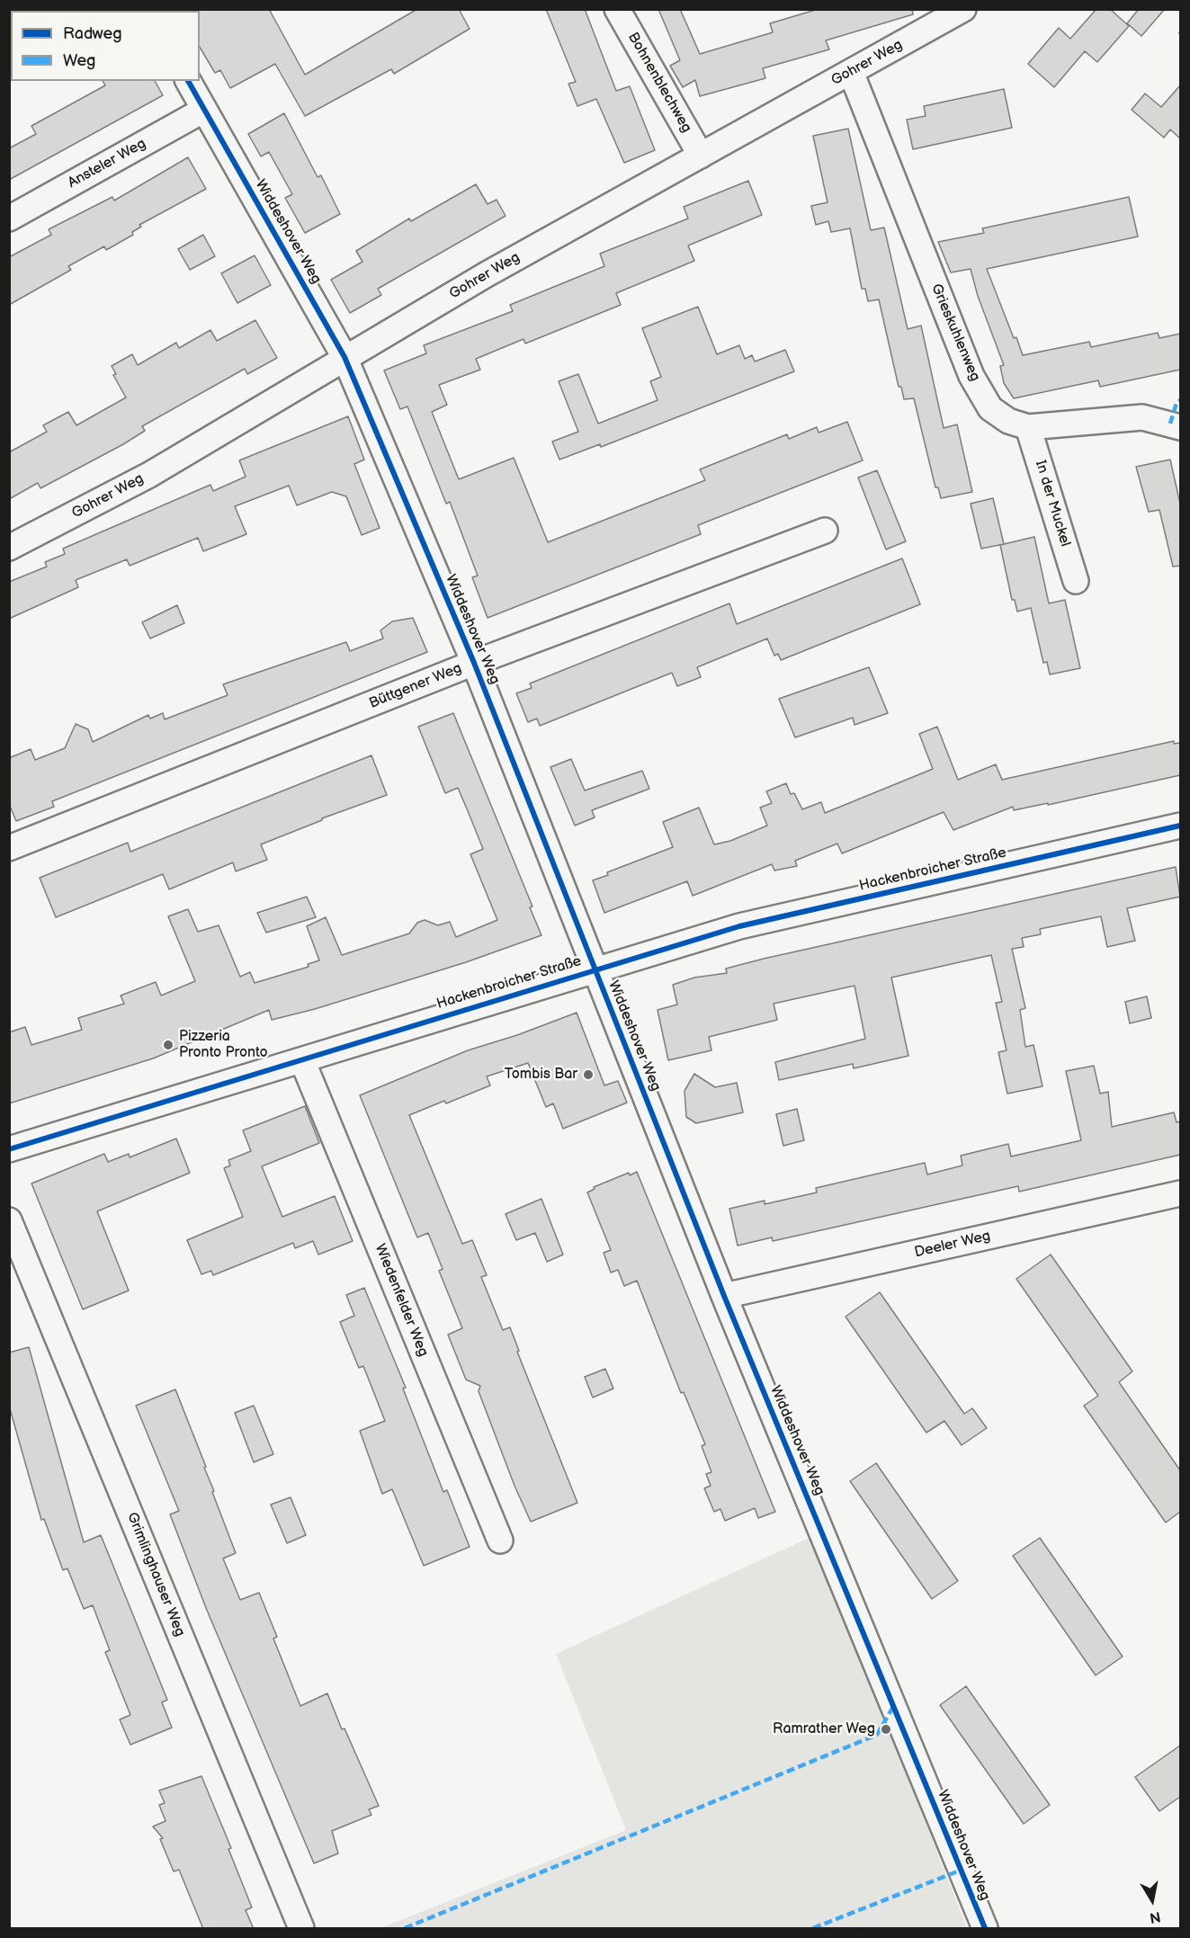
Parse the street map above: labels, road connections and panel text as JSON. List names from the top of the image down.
{
  "streets": {
    "street": [
      "Gohrer Weg",
      "Bohnenblechweg",
      "Ansteler Weg",
      "Widdeshover Weg",
      "Grieskuhlenweg",
      "In der Muckel",
      "Büttgener Weg",
      "Hackenbroicher Straße",
      "Deeler Weg",
      "Wiedenfelder Weg",
      "Grimlinghauser Weg"
    ]
  },
  "crossings": [
    ["Gohrer Weg", "Bohnenblechweg"],
    ["Gohrer Weg", "Widdeshover Weg"],
    ["Gohrer Weg", "Grieskuhlenweg"],
    ["Ansteler Weg", "Widdeshover Weg"],
    ["Widdeshover Weg", "Büttgener Weg"],
    ["Widdeshover Weg", "Hackenbroicher Straße"],
    ["Widdeshover Weg", "Deeler Weg"],
    ["Grieskuhlenweg", "In der Muckel"],
    ["Hackenbroicher Straße", "Wiedenfelder Weg"]
  ],
  "places": ["Pizzeria Pronto Pronto", "Tombis Bar", "Ramrather Weg"],
  "legend": ["Radweg", "Weg"],
  "north": "bottom"
}
